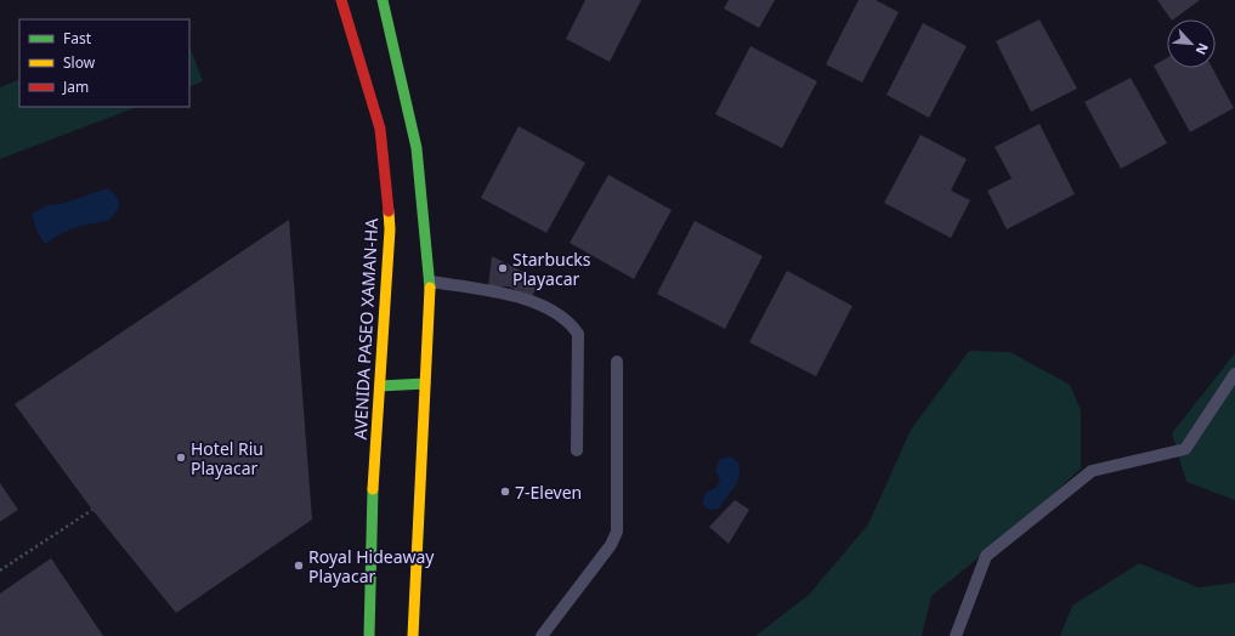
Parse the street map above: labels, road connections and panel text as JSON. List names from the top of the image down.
{
  "streets": {
    "main road": ["AVENIDA PASEO XAMAN-HA"]
  },
  "places": [
    "Starbucks Playacar",
    "Hotel Riu Playacar",
    "7-Eleven",
    "Royal Hideaway Playacar"
  ],
  "legend": ["Fast", "Slow", "Jam"],
  "north": "bottom right"
}
